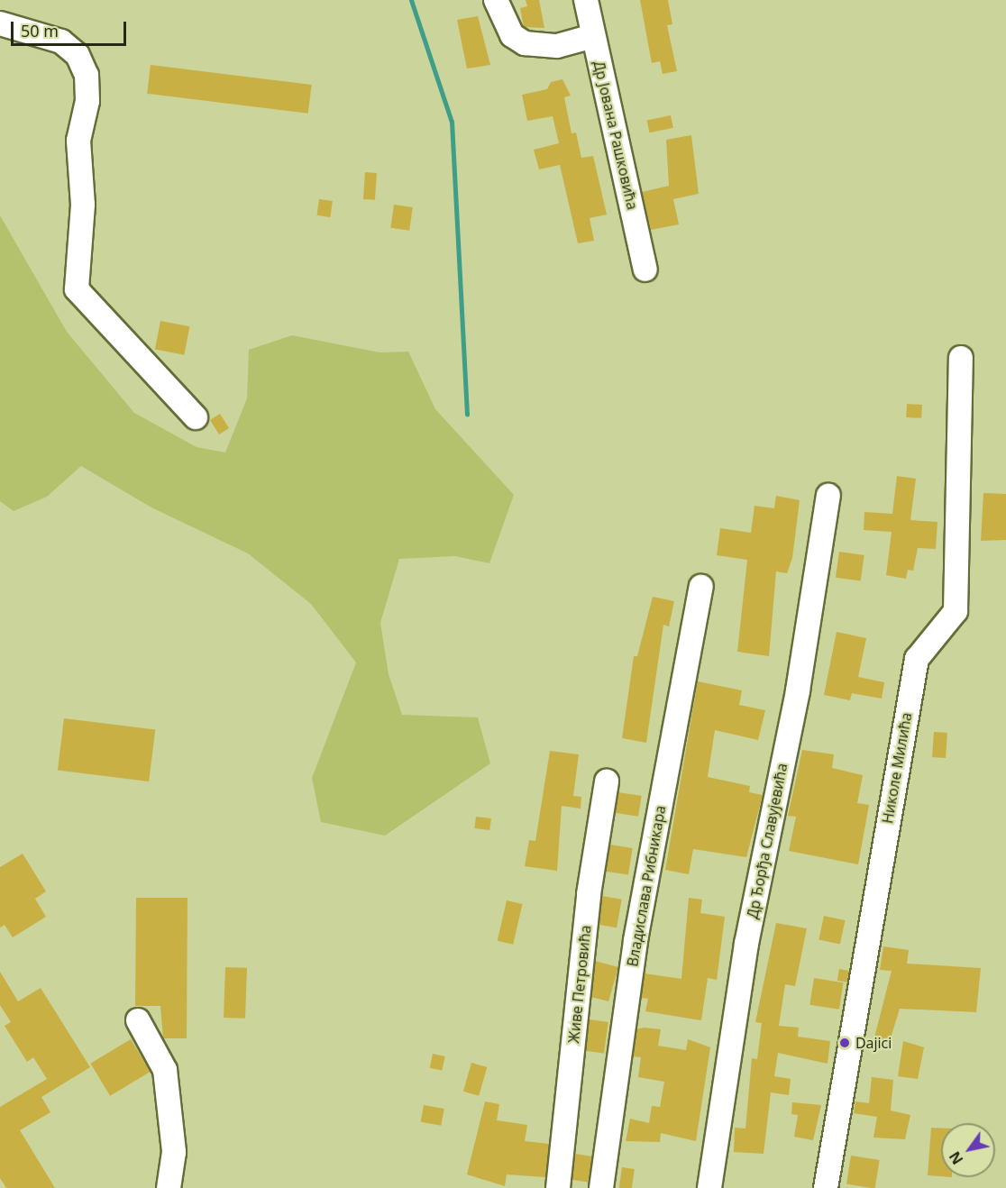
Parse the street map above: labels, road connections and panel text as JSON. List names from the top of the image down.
{
  "streets": {
    "street": [
      "Др Јована Рашковића",
      "Николе Милића",
      "Др Ђорђа Славујевића",
      "Владислава Рибникара",
      "Живе Петровића"
    ]
  },
  "places": ["Dajici"],
  "scale_bar": "50 m",
  "north": "bottom left"
}
